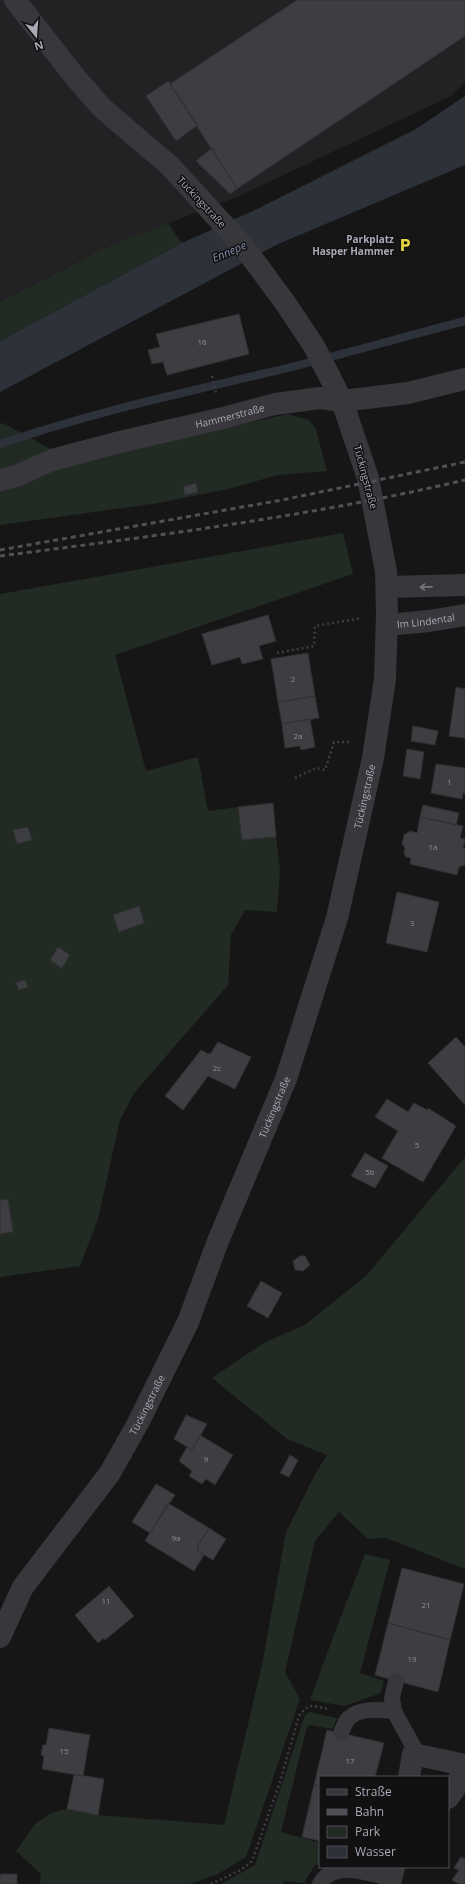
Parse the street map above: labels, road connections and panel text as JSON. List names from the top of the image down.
{
  "streets": {
    "street": ["Tückingstraße", "Hammerstraße", "Im Lindental"]
  },
  "crossings": [
    ["Tückingstraße", "Hammerstraße"],
    ["Tückingstraße", "Im Lindental"]
  ],
  "water": ["Ennepe"],
  "places": {
    "parking": ["Parkplatz Hasper Hammer"]
  },
  "house_numbers": [
    "16",
    "2",
    "2a",
    "1",
    "1a",
    "3",
    "2c",
    "5",
    "5b",
    "9",
    "9a",
    "11",
    "21",
    "19",
    "15",
    "17"
  ],
  "legend": [
    "Straße",
    "Bahn",
    "Park",
    "Wasser"
  ],
  "north": "bottom"
}
